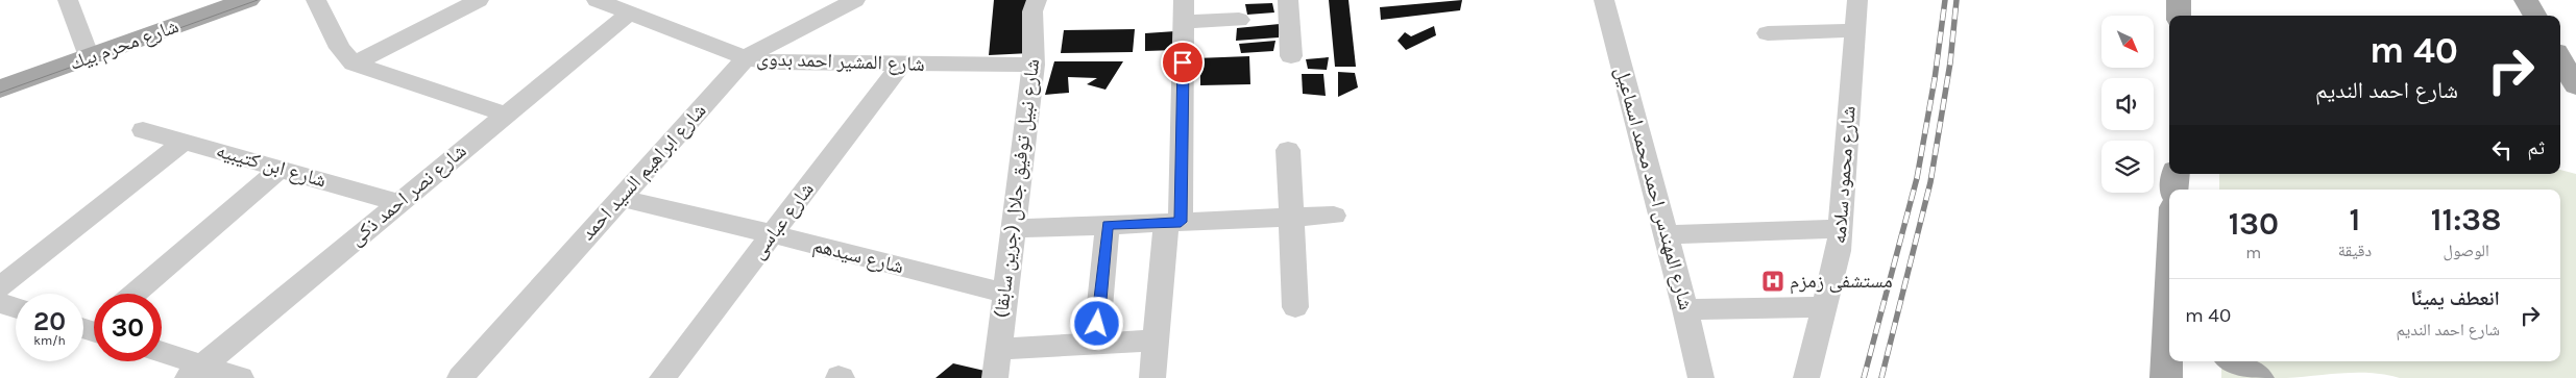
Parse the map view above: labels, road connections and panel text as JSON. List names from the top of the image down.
{
  "streets": {
    "main road": ["شارع محرم بيك"],
    "street": [
      "شارع المشير احمد بدوى",
      "شارع ابن كتيبيه",
      "شارع ابراهيم السيد احمد",
      "شارع محمود سلامه",
      "شارع نبيل توفيق جلال (جرين سابقا)",
      "شارع المهندس احمد محمد اسماعيل",
      "شارع نصر احمد ذكى",
      "شارع عباسى",
      "شارع سيدهم"
    ]
  },
  "crossings": [
    ["شارع المشير احمد بدوى", "شارع ابراهيم السيد احمد"],
    ["شارع المشير احمد بدوى", "شارع نبيل توفيق جلال (جرين سابقا)"],
    ["شارع المشير احمد بدوى", "شارع نصر احمد ذكى"],
    ["شارع المشير احمد بدوى", "شارع عباسى"],
    ["شارع ابن كتيبيه", "شارع نصر احمد ذكى"],
    ["شارع ابراهيم السيد احمد", "شارع سيدهم"],
    ["شارع نبيل توفيق جلال (جرين سابقا)", "شارع سيدهم"],
    ["شارع عباسى", "شارع سيدهم"]
  ],
  "places": {
    "hospital": ["مستشفى زمزم"]
  },
  "north": "bottom right",
  "page": {
    "turn": ["40 m", "شارع احمد النديم"],
    "then": "ثم",
    "eta": [
      "11:38",
      "الوصول",
      "1",
      "دقيقة",
      "130",
      "m"
    ],
    "list": [
      {
        "name": "انعطف يمينًا",
        "note": "شارع احمد النديم",
        "value": "40 m"
      }
    ],
    "speed": "20 km/h",
    "limit": "30"
  }
}
